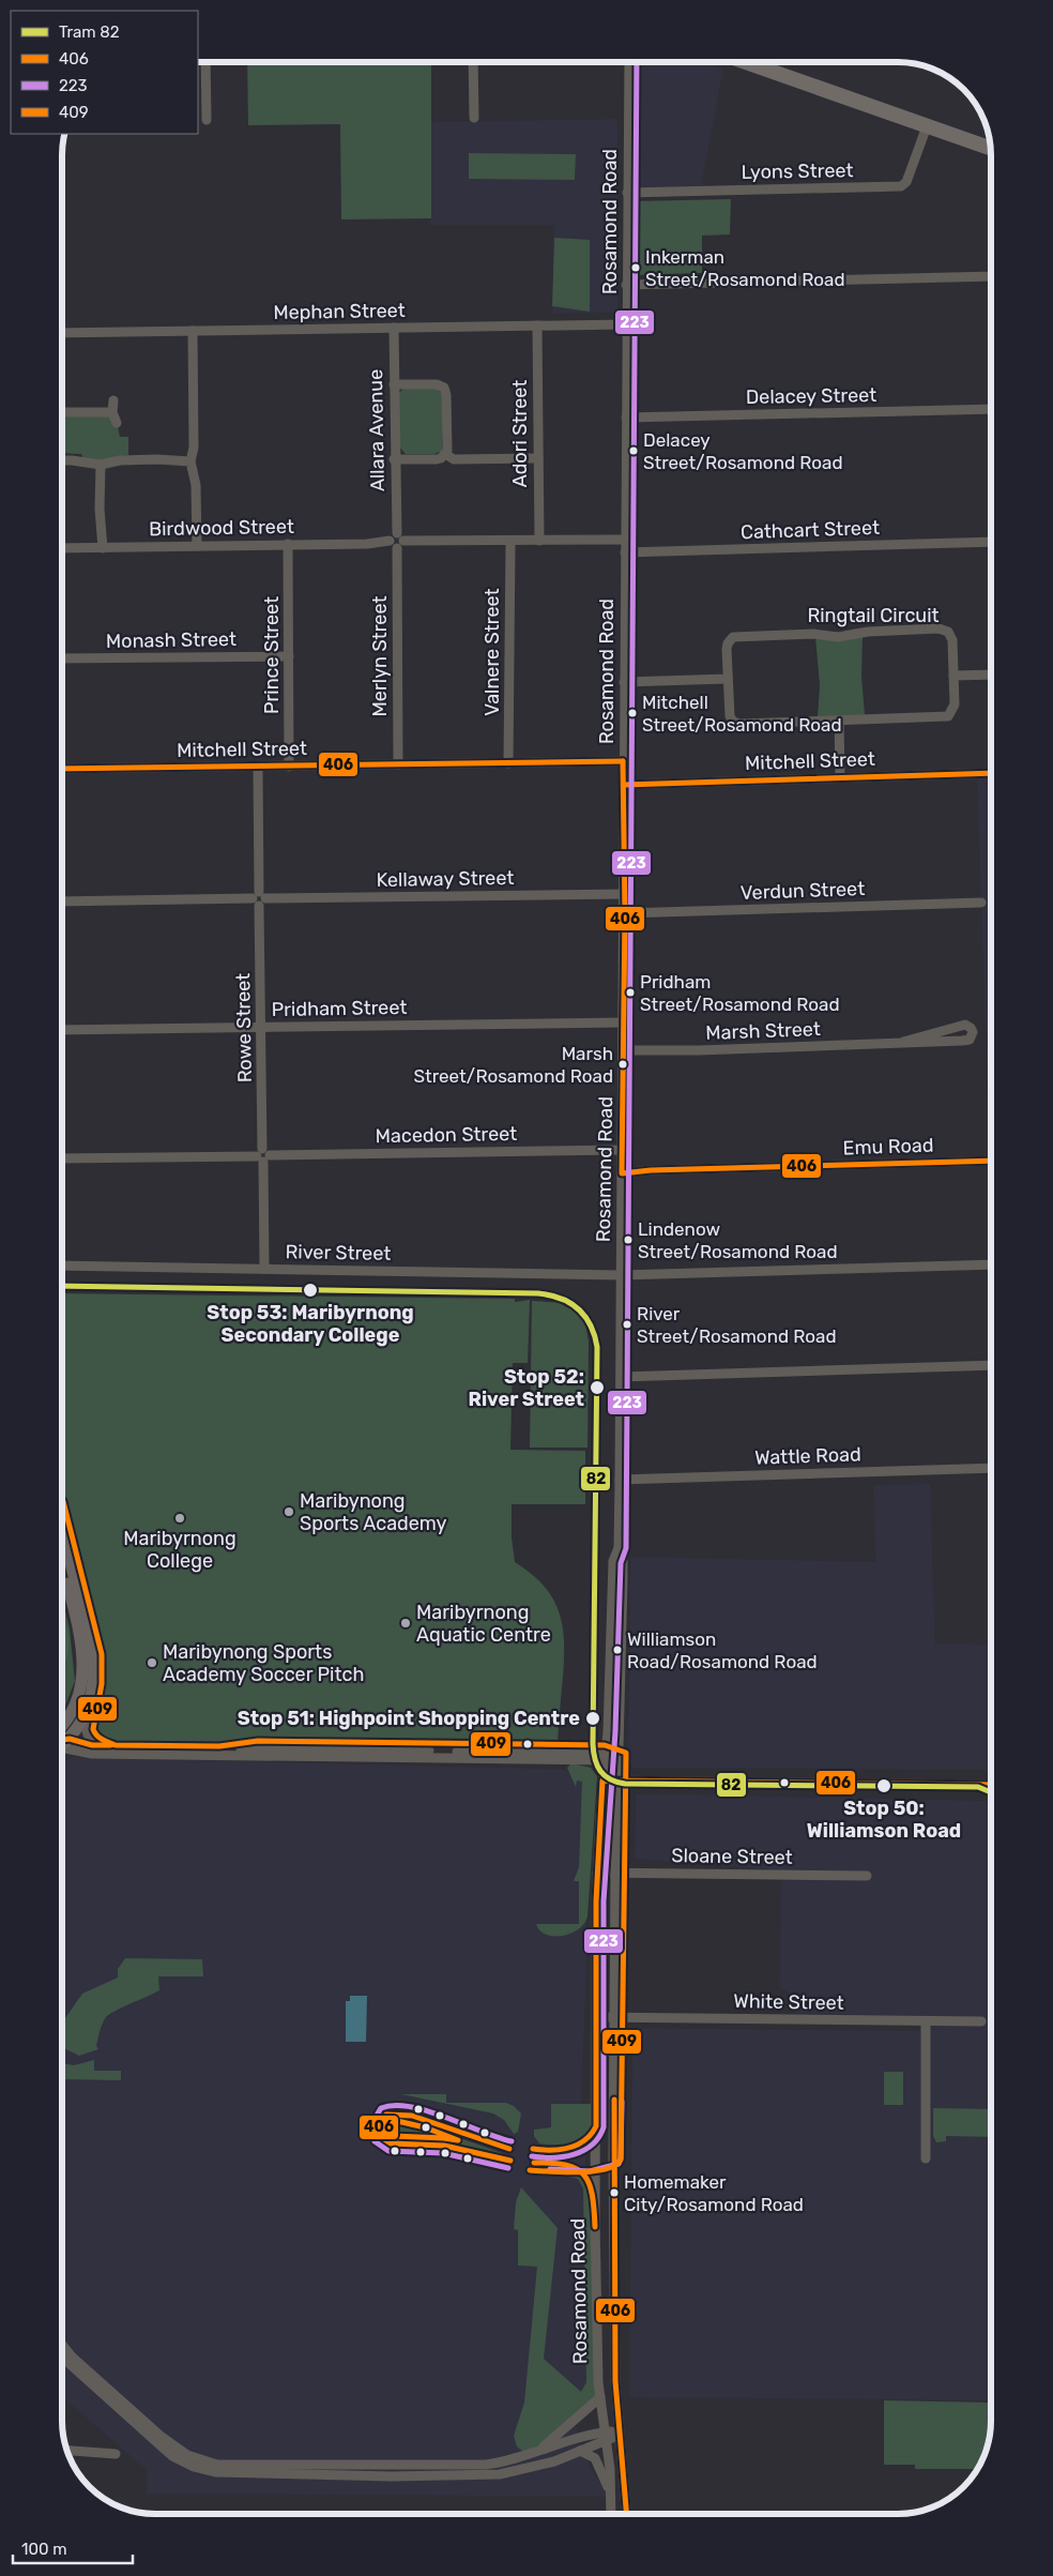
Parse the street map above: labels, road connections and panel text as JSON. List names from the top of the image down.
{
  "streets": {
    "street": [
      "Lyons Street",
      "Rosamond Road",
      "Mephan Street",
      "Delacey Street",
      "Allara Avenue",
      "Adori Street",
      "Birdwood Street",
      "Cathcart Street",
      "Ringtail Circuit",
      "Monash Street",
      "Valnere Street",
      "Prince Street",
      "Merlyn Street",
      "Mitchell Street",
      "Kellaway Street",
      "Verdun Street",
      "Pridham Street",
      "Rowe Street",
      "Marsh Street",
      "Macedon Street",
      "Emu Road",
      "River Street",
      "Wattle Road",
      "Sloane Street",
      "White Street"
    ]
  },
  "crossings": [
    ["Lyons Street", "Rosamond Road"],
    ["Rosamond Road", "Mephan Street"],
    ["Rosamond Road", "Delacey Street"],
    ["Rosamond Road", "Birdwood Street"],
    ["Rosamond Road", "Cathcart Street"],
    ["Rosamond Road", "Mitchell Street"],
    ["Rosamond Road", "Kellaway Street"],
    ["Rosamond Road", "Verdun Street"],
    ["Rosamond Road", "Pridham Street"],
    ["Rosamond Road", "Marsh Street"],
    ["Rosamond Road", "Macedon Street"],
    ["Rosamond Road", "Emu Road"],
    ["Rosamond Road", "River Street"],
    ["Rosamond Road", "Wattle Road"],
    ["Rosamond Road", "Sloane Street"],
    ["Rosamond Road", "White Street"],
    ["Mephan Street", "Allara Avenue"],
    ["Mephan Street", "Adori Street"],
    ["Allara Avenue", "Birdwood Street"],
    ["Allara Avenue", "Merlyn Street"],
    ["Adori Street", "Birdwood Street"],
    ["Birdwood Street", "Valnere Street"],
    ["Birdwood Street", "Prince Street"],
    ["Birdwood Street", "Merlyn Street"],
    ["Monash Street", "Prince Street"],
    ["Valnere Street", "Mitchell Street"],
    ["Prince Street", "Mitchell Street"],
    ["Merlyn Street", "Mitchell Street"],
    ["Mitchell Street", "Rowe Street"],
    ["Kellaway Street", "Rowe Street"],
    ["Pridham Street", "Rowe Street"],
    ["Rowe Street", "Macedon Street"],
    ["Rowe Street", "River Street"]
  ],
  "places": [
    "Inkerman Street/Rosamond Road",
    "Delacey Street/Rosamond Road",
    "Mitchell Street/Rosamond Road",
    "Pridham Street/Rosamond Road",
    "Marsh Street/Rosamond Road",
    "Lindenow Street/Rosamond Road",
    "Stop 53: Maribyrnong Secondary College",
    "River Street/Rosamond Road",
    "Stop 52: River Street",
    "Maribynong Sports Academy",
    "Maribyrnong College",
    "Maribyrnong Aquatic Centre",
    "Williamson Road/Rosamond Road",
    "Maribynong Sports Academy Soccer Pitch",
    "Stop 51: Highpoint Shopping Centre",
    "Stop 50: Williamson Road",
    "Homemaker City/Rosamond Road"
  ],
  "lines": [
    "transit line 223",
    "transit line 406",
    "tram line 82",
    "transit line 409"
  ],
  "legend": [
    "Tram 82",
    "406",
    "223",
    "409"
  ],
  "scale_bar": "100 m"
}
